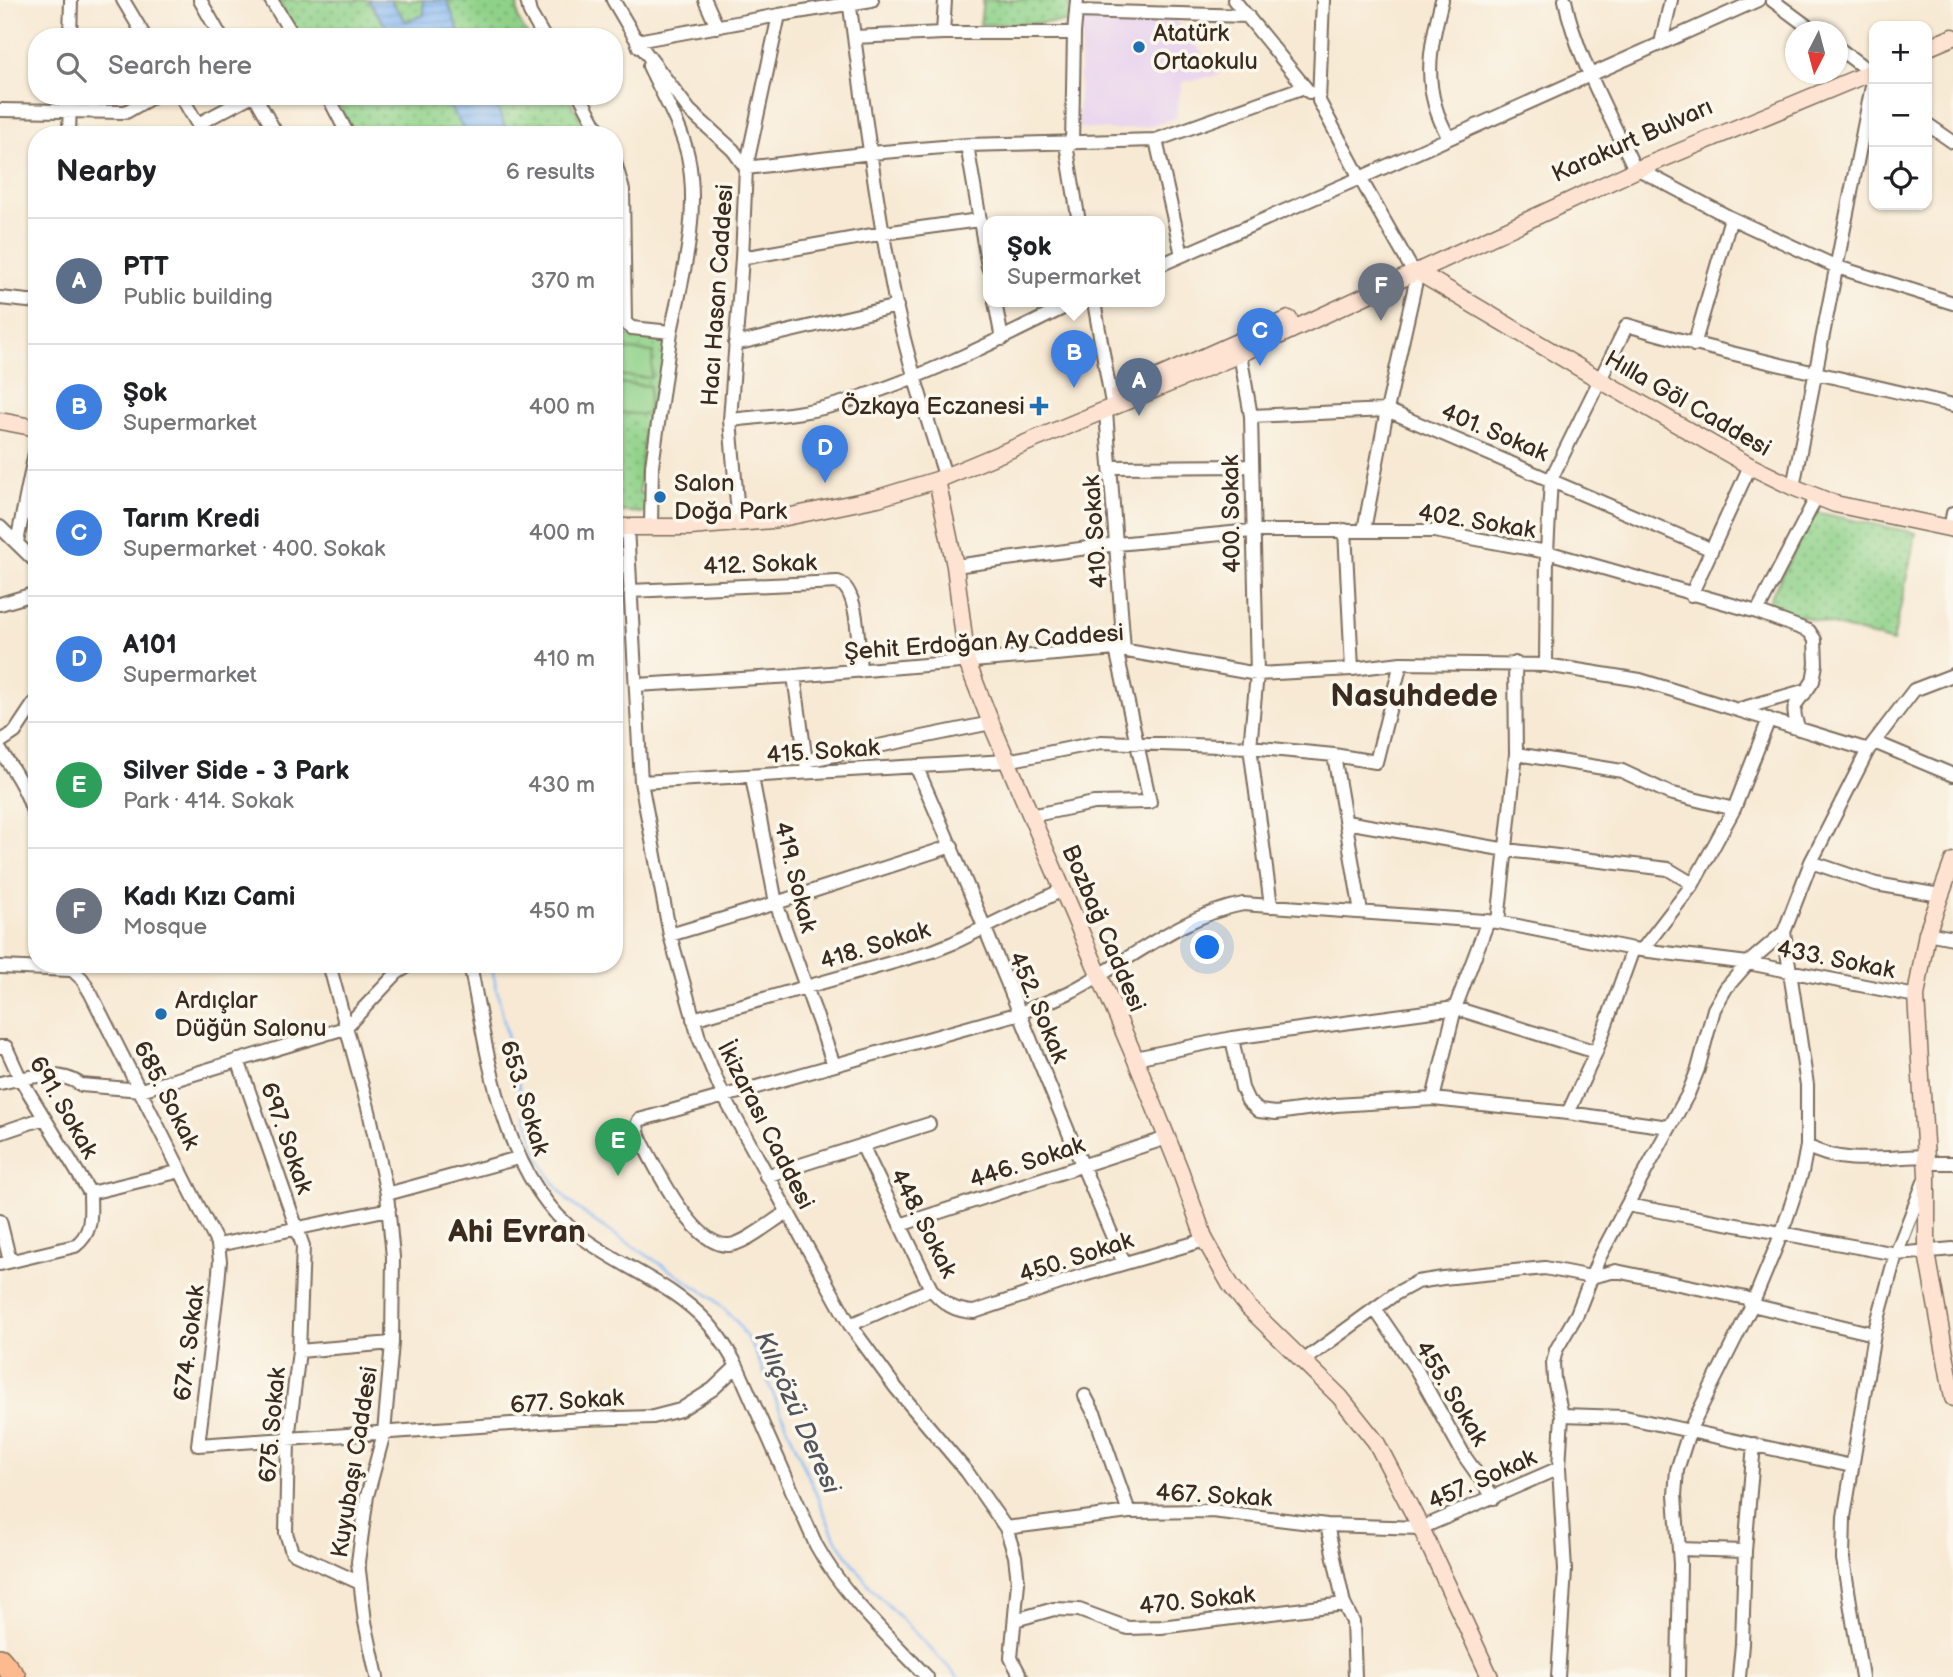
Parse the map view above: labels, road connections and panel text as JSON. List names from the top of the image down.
{
  "streets": {
    "street": [
      "Karakurt Bulvarı",
      "Hacı Hasan Caddesi",
      "Hılla Göl Caddesi",
      "401. Sokak",
      "400. Sokak",
      "402. Sokak",
      "410. Sokak",
      "412. Sokak",
      "Şehit Erdoğan Ay Caddesi",
      "415. Sokak",
      "419. Sokak",
      "Bozbağ Caddesi",
      "418. Sokak",
      "433. Sokak",
      "452. Sokak",
      "685. Sokak",
      "653. Sokak",
      "691. Sokak",
      "İkizarası Caddesi",
      "697. Sokak",
      "446. Sokak",
      "448. Sokak",
      "450. Sokak",
      "674. Sokak",
      "455. Sokak",
      "677. Sokak",
      "675. Sokak",
      "Kuyubaşı Caddesi",
      "457. Sokak",
      "467. Sokak",
      "470. Sokak"
    ]
  },
  "crossings": [
    ["Karakurt Bulvarı", "Hılla Göl Caddesi"],
    ["401. Sokak", "400. Sokak"],
    ["400. Sokak", "402. Sokak"],
    ["400. Sokak", "Şehit Erdoğan Ay Caddesi"],
    ["400. Sokak", "415. Sokak"],
    ["400. Sokak", "433. Sokak"],
    ["402. Sokak", "410. Sokak"],
    ["402. Sokak", "Şehit Erdoğan Ay Caddesi"],
    ["402. Sokak", "Bozbağ Caddesi"],
    ["410. Sokak", "Şehit Erdoğan Ay Caddesi"],
    ["410. Sokak", "415. Sokak"],
    ["410. Sokak", "Bozbağ Caddesi"],
    ["412. Sokak", "Şehit Erdoğan Ay Caddesi"],
    ["412. Sokak", "İkizarası Caddesi"],
    ["Şehit Erdoğan Ay Caddesi", "415. Sokak"],
    ["Şehit Erdoğan Ay Caddesi", "Bozbağ Caddesi"],
    ["Şehit Erdoğan Ay Caddesi", "İkizarası Caddesi"],
    ["415. Sokak", "419. Sokak"],
    ["415. Sokak", "Bozbağ Caddesi"],
    ["415. Sokak", "452. Sokak"],
    ["415. Sokak", "İkizarası Caddesi"],
    ["419. Sokak", "418. Sokak"],
    ["419. Sokak", "433. Sokak"],
    ["Bozbağ Caddesi", "418. Sokak"],
    ["Bozbağ Caddesi", "433. Sokak"],
    ["Bozbağ Caddesi", "446. Sokak"],
    ["Bozbağ Caddesi", "450. Sokak"],
    ["Bozbağ Caddesi", "457. Sokak"],
    ["Bozbağ Caddesi", "467. Sokak"],
    ["418. Sokak", "452. Sokak"],
    ["418. Sokak", "İkizarası Caddesi"],
    ["433. Sokak", "452. Sokak"],
    ["433. Sokak", "İkizarası Caddesi"],
    ["452. Sokak", "446. Sokak"],
    ["452. Sokak", "450. Sokak"],
    ["685. Sokak", "674. Sokak"],
    ["653. Sokak", "677. Sokak"],
    ["İkizarası Caddesi", "467. Sokak"],
    ["İkizarası Caddesi", "470. Sokak"],
    ["697. Sokak", "675. Sokak"],
    ["446. Sokak", "448. Sokak"],
    ["448. Sokak", "450. Sokak"],
    ["674. Sokak", "677. Sokak"],
    ["455. Sokak", "457. Sokak"],
    ["677. Sokak", "675. Sokak"],
    ["677. Sokak", "Kuyubaşı Caddesi"],
    ["675. Sokak", "Kuyubaşı Caddesi"],
    ["457. Sokak", "467. Sokak"]
  ],
  "districts": ["Nasuhdede", "Ahi Evran"],
  "water": ["Kılıçözü Deresi"],
  "places": {
    "other": ["Atatürk Ortaokulu", "Salon Doğa Park", "Ardıçlar Düğün Salonu"],
    "health": ["Özkaya Eczanesi"]
  },
  "north": "bottom",
  "page": {
    "map_buttons": ["+", "−"],
    "search": "Search here",
    "heading": ["Nearby", "6 results"],
    "popup": ["Şok", "Supermarket"],
    "list": [
      {
        "mark": "A",
        "name": "PTT",
        "note": "Public building",
        "value": "370 m"
      },
      {
        "mark": "B",
        "name": "Şok",
        "note": "Supermarket",
        "value": "400 m"
      },
      {
        "mark": "C",
        "name": "Tarım Kredi",
        "note": "Supermarket · 400. Sokak",
        "value": "400 m"
      },
      {
        "mark": "D",
        "name": "A101",
        "note": "Supermarket",
        "value": "410 m"
      },
      {
        "mark": "E",
        "name": "Silver Side - 3 Park",
        "note": "Park · 414. Sokak",
        "value": "430 m"
      },
      {
        "mark": "F",
        "name": "Kadı Kızı Cami",
        "note": "Mosque",
        "value": "450 m"
      }
    ],
    "pins": [
      "F",
      "C",
      "B",
      "A",
      "D",
      "E"
    ]
  }
}
